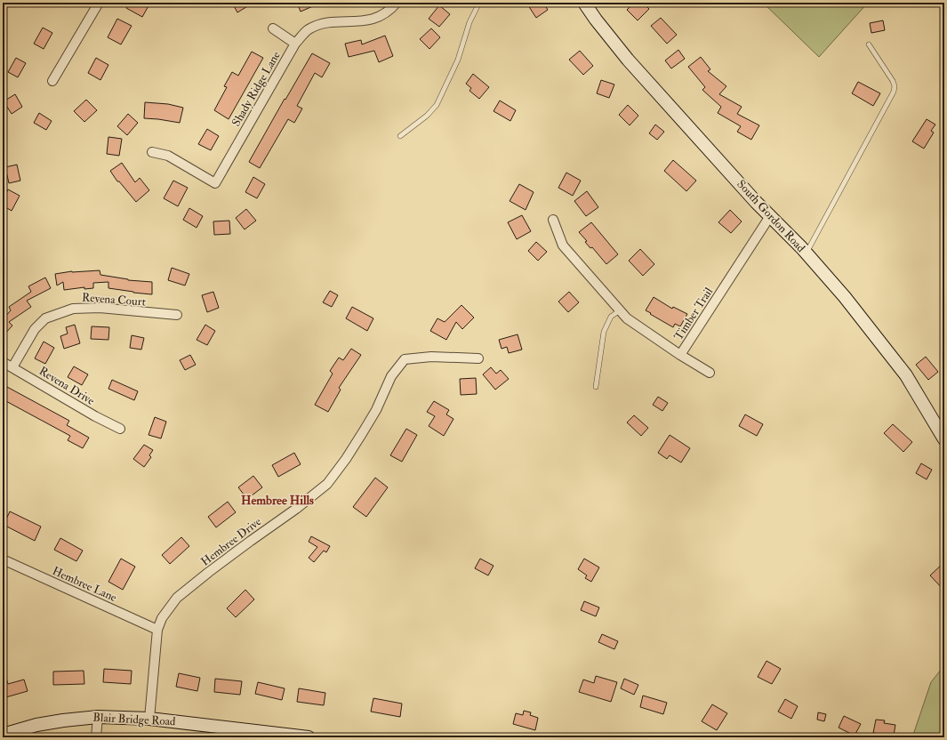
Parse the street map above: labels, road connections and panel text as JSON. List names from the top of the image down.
{
  "streets": {
    "street": [
      "Shady Ridge Lane",
      "South Gordon Road",
      "Revena Court",
      "Timber Trail",
      "Revena Drive",
      "Hembree Drive",
      "Hembree Lane",
      "Blair Bridge Road"
    ]
  },
  "crossings": [
    ["South Gordon Road", "Timber Trail"],
    ["Revena Court", "Revena Drive"],
    ["Hembree Drive", "Hembree Lane"],
    ["Hembree Drive", "Blair Bridge Road"]
  ],
  "districts": ["Hembree Hills"]
}
